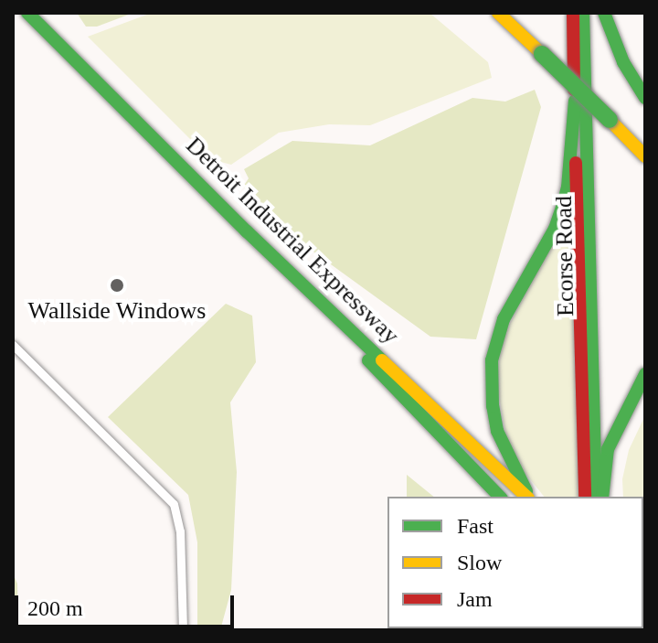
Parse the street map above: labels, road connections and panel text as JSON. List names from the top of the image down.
{
  "streets": {
    "main road": ["Detroit Industrial Expressway", "Ecorse Road"]
  },
  "places": ["Wallside Windows"],
  "legend": ["Fast", "Slow", "Jam"],
  "scale_bar": "200 m"
}
